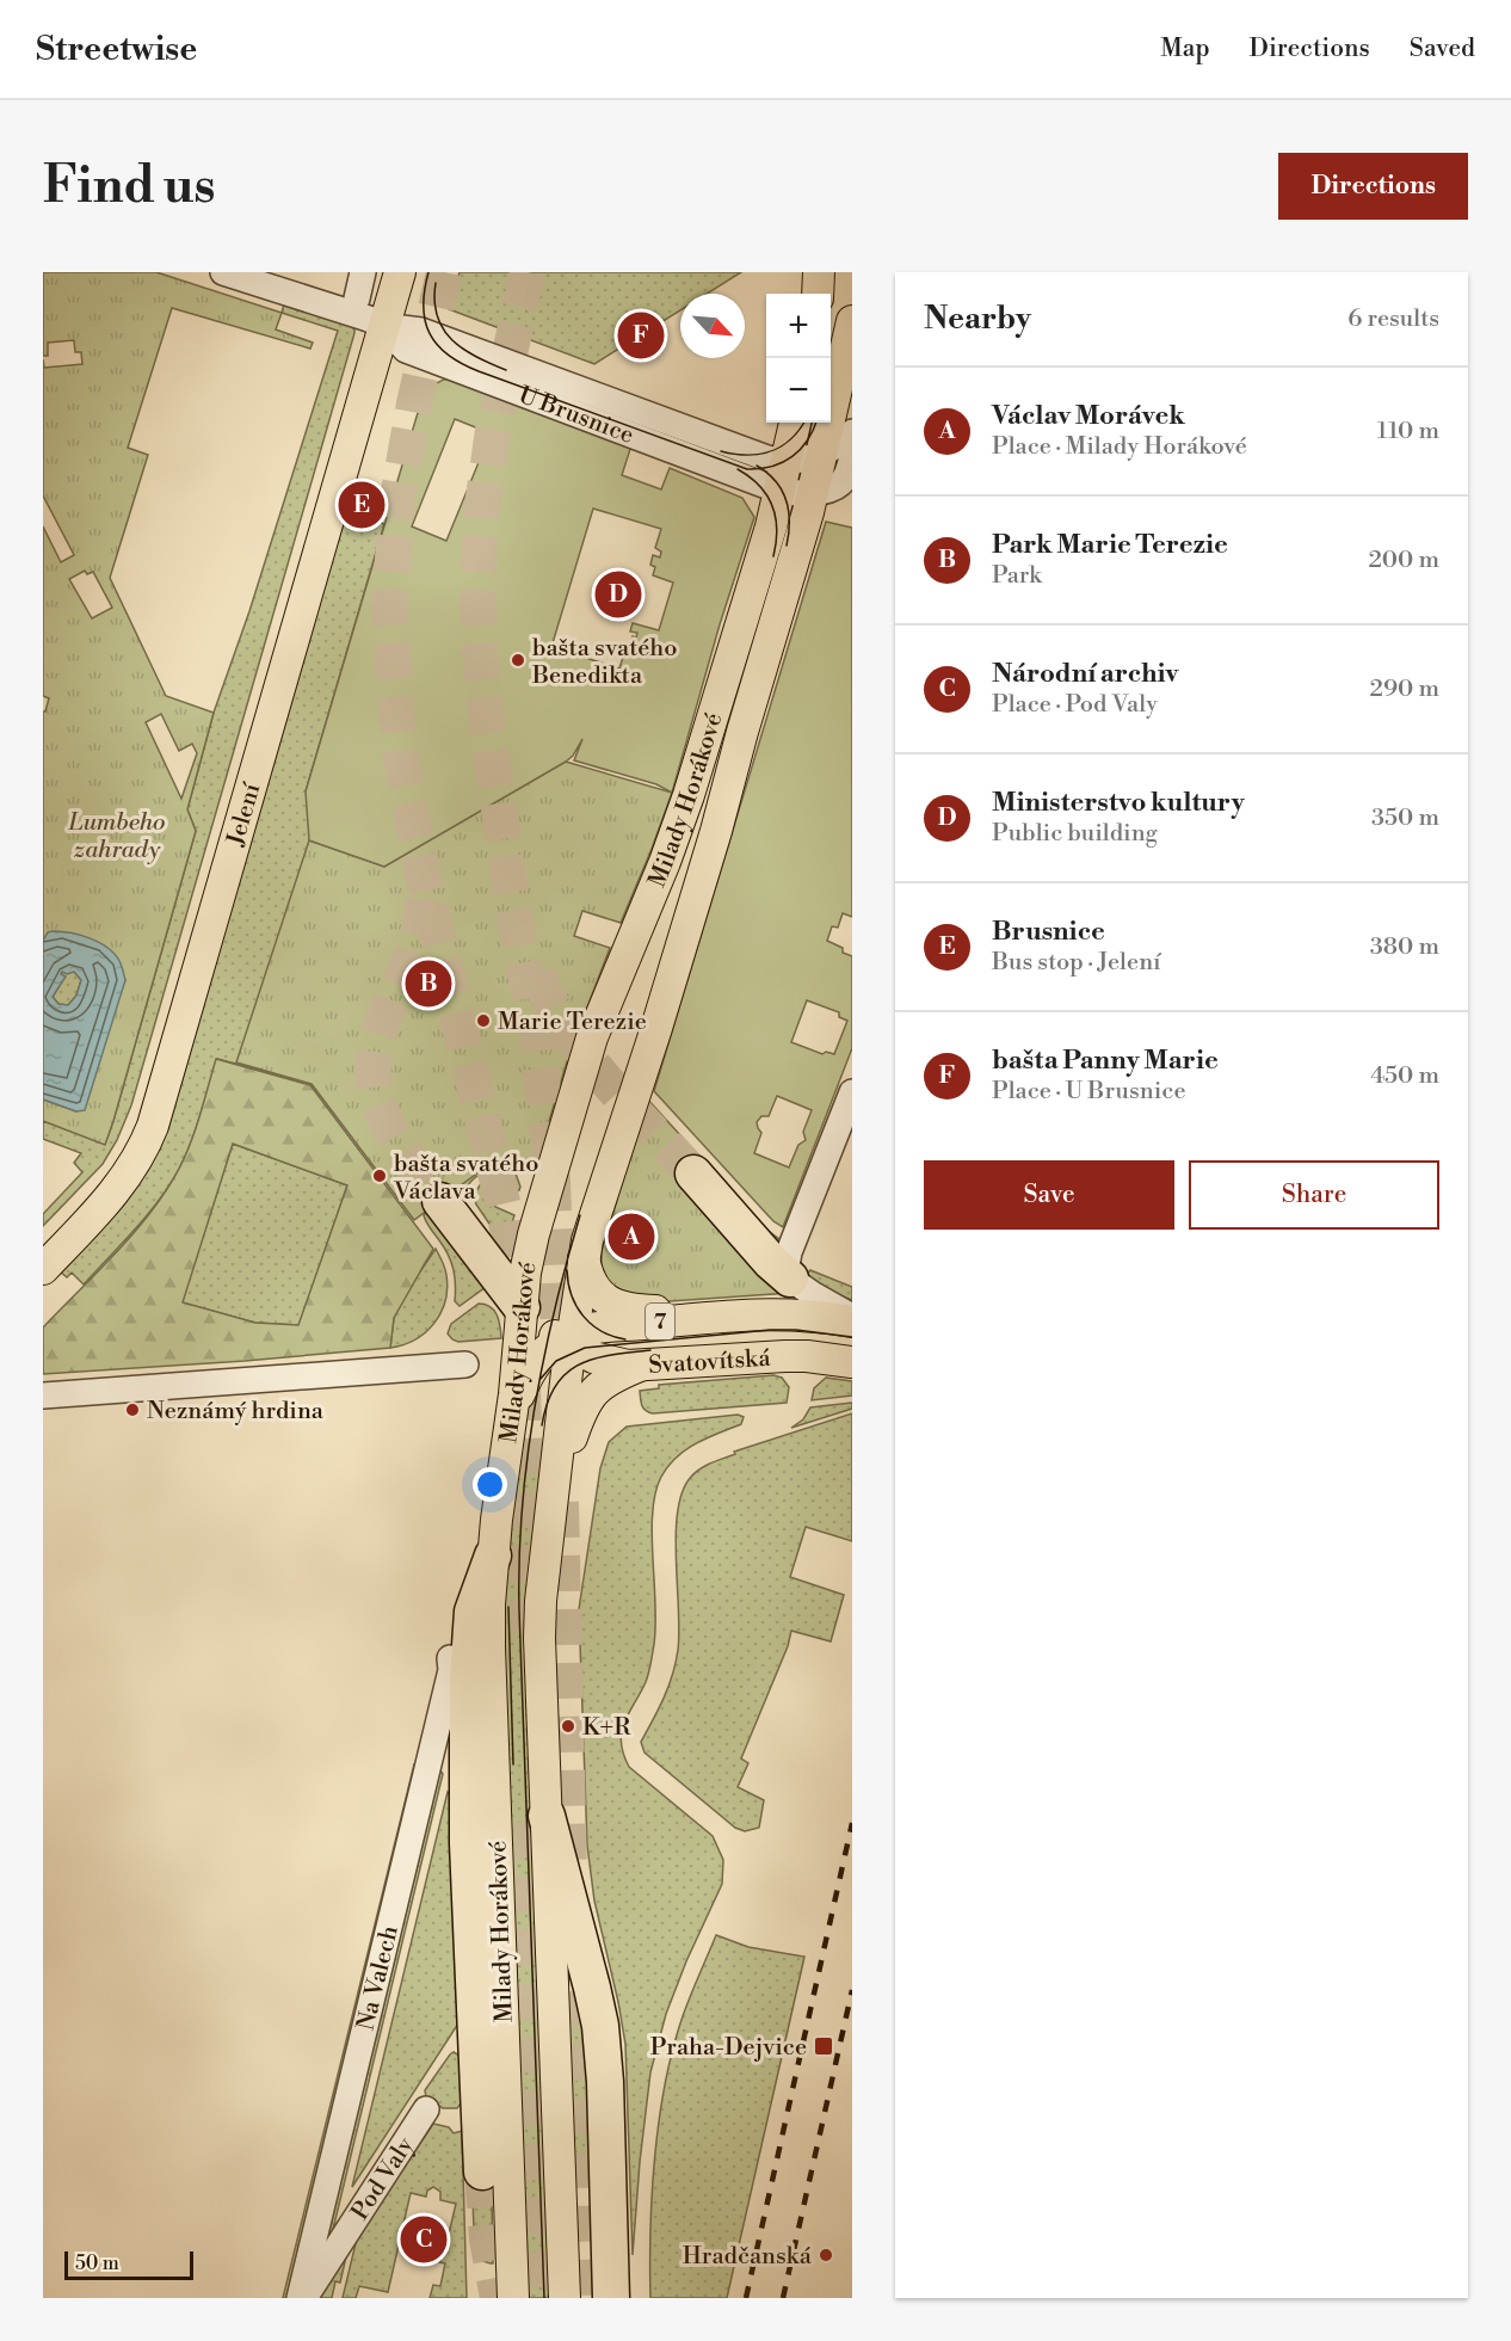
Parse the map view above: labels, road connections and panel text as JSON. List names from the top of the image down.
{
  "streets": {
    "main road": [
      "Milady Horákové",
      "Jelení",
      "7",
      "Svatovítská"
    ],
    "street": ["U Brusnice", "Na Valech", "Pod Valy"]
  },
  "crossings": [
    ["U Brusnice", "Milady Horákové"],
    ["U Brusnice", "Jelení"],
    ["Milady Horákové", "Svatovítská"],
    ["Na Valech", "Pod Valy"]
  ],
  "parks": ["Lumbeho zahrady"],
  "places": {
    "other": [
      "bašta svatého Benedikta",
      "Marie Terezie",
      "bašta svatého Václava",
      "Neznámý hrdina",
      "K+R",
      "Hradčanská"
    ],
    "transit": ["Praha-Dejvice"]
  },
  "scale_bar": "50 m",
  "north": "bottom right",
  "page": {
    "header": "Streetwise",
    "nav": ["Map", "Directions", "Saved"],
    "buttons": [
      "Directions",
      ["Save", "Share"]
    ],
    "title": "Find us",
    "heading": ["Nearby", "6 results"],
    "map_buttons": ["+", "−"],
    "pins": [
      "F",
      "E",
      "D",
      "B",
      "A",
      "C"
    ],
    "list": [
      {
        "mark": "A",
        "name": "Václav Morávek",
        "note": "Place · Milady Horákové",
        "value": "110 m"
      },
      {
        "mark": "B",
        "name": "Park Marie Terezie",
        "note": "Park",
        "value": "200 m"
      },
      {
        "mark": "C",
        "name": "Národní archiv",
        "note": "Place · Pod Valy",
        "value": "290 m"
      },
      {
        "mark": "D",
        "name": "Ministerstvo kultury",
        "note": "Public building",
        "value": "350 m"
      },
      {
        "mark": "E",
        "name": "Brusnice",
        "note": "Bus stop · Jelení",
        "value": "380 m"
      },
      {
        "mark": "F",
        "name": "bašta Panny Marie",
        "note": "Place · U Brusnice",
        "value": "450 m"
      }
    ],
    "scale": "50 m"
  }
}
